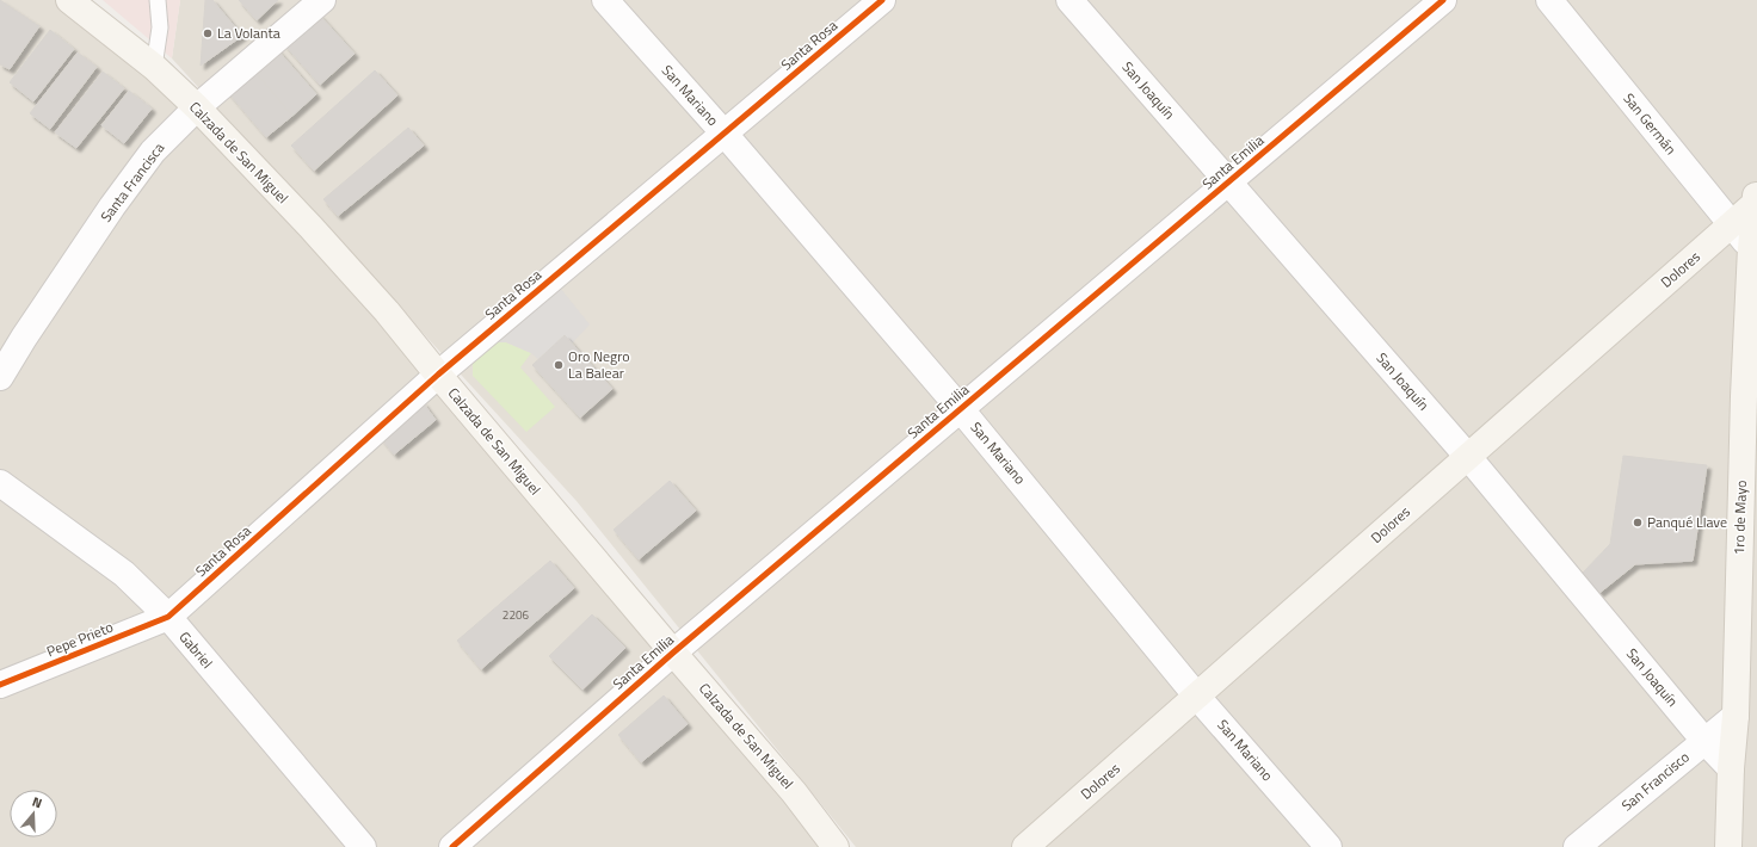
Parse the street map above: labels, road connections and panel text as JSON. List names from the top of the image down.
{
  "streets": {
    "street": [
      "Santa Rosa",
      "San Joaquín",
      "San Mariano",
      "San Germán",
      "Calzada de San Miguel",
      "Santa Emilia",
      "Santa Francisca",
      "Dolores",
      "1ro de Mayo",
      "Pepe Prieto",
      "Gabriel",
      "San Francisco"
    ]
  },
  "crossings": [
    ["Santa Rosa", "San Mariano"],
    ["Santa Rosa", "Calzada de San Miguel"],
    ["Santa Rosa", "Pepe Prieto"],
    ["Santa Rosa", "Gabriel"],
    ["San Joaquín", "Santa Emilia"],
    ["San Joaquín", "Dolores"],
    ["San Joaquín", "1ro de Mayo"],
    ["San Joaquín", "San Francisco"],
    ["San Mariano", "Santa Emilia"],
    ["San Mariano", "Dolores"],
    ["San Germán", "Dolores"],
    ["San Germán", "1ro de Mayo"],
    ["Calzada de San Miguel", "Santa Emilia"],
    ["Calzada de San Miguel", "Santa Francisca"],
    ["Dolores", "1ro de Mayo"],
    ["1ro de Mayo", "San Francisco"],
    ["Pepe Prieto", "Gabriel"]
  ],
  "places": ["La Volanta", "Oro Negro La Balear", "Panqué Llave"],
  "house_numbers": ["2206"],
  "north": "top"
}
